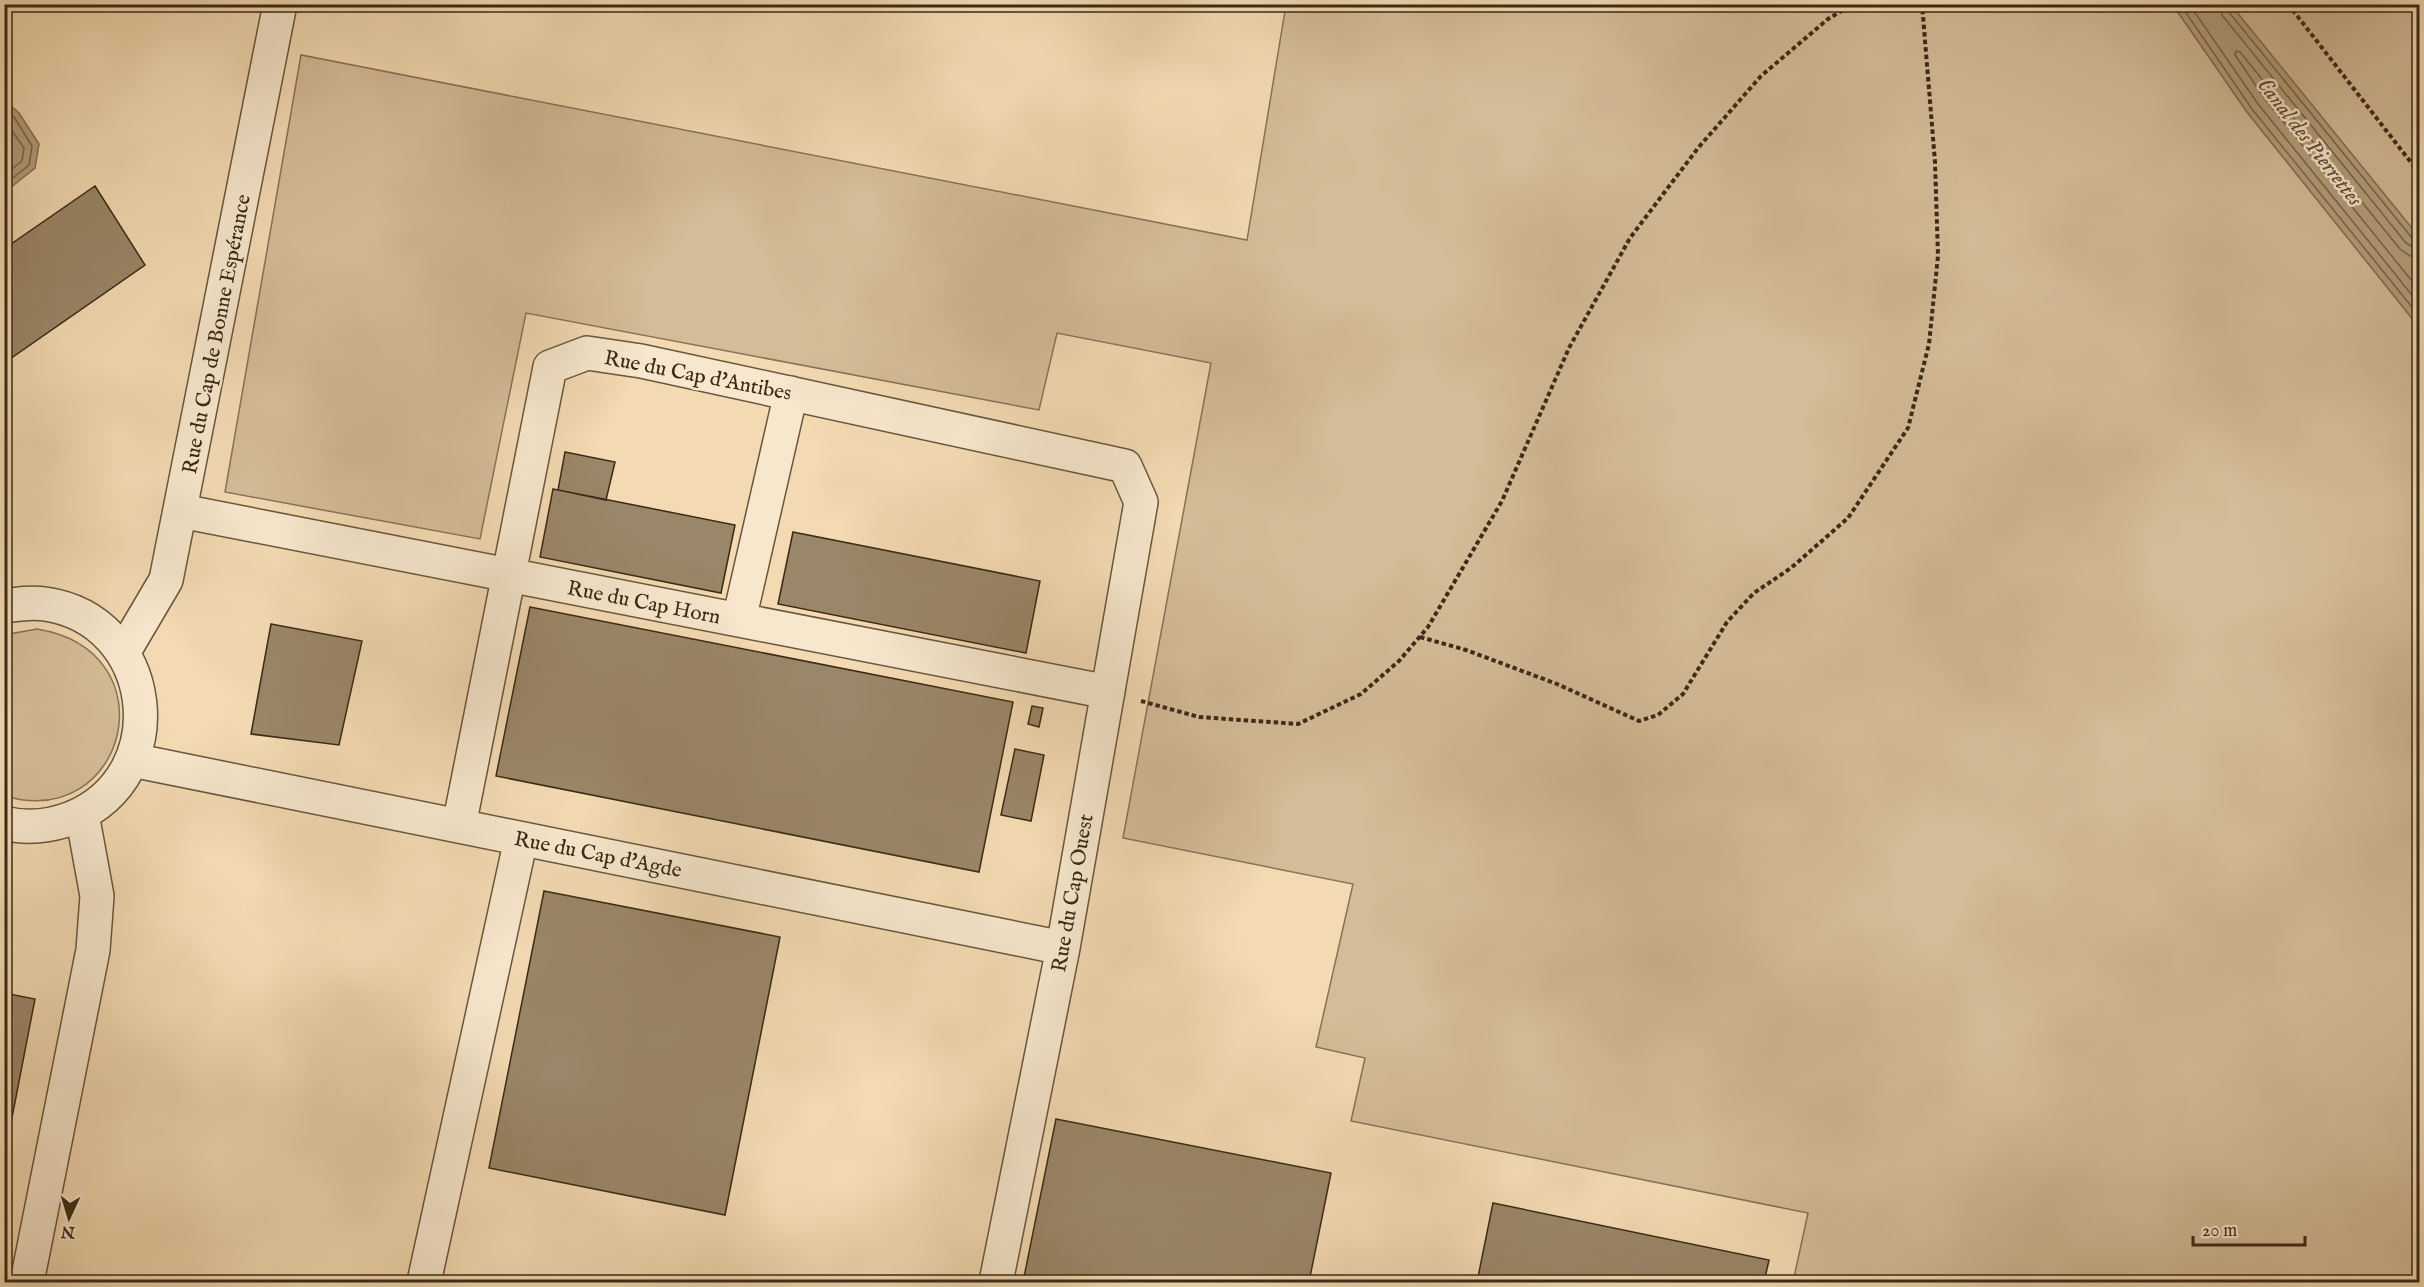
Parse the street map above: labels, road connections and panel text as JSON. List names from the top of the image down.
{
  "streets": {
    "street": [
      "Rue du Cap de Bonne Espérance",
      "Rue du Cap d'Antibes",
      "Rue du Cap Horn",
      "Rue du Cap d'Agde",
      "Rue du Cap Ouest"
    ]
  },
  "crossings": [
    ["Rue du Cap de Bonne Espérance", "Rue du Cap Horn"],
    ["Rue du Cap d'Antibes", "Rue du Cap Horn"],
    ["Rue du Cap d'Antibes", "Rue du Cap d'Agde"],
    ["Rue du Cap d'Antibes", "Rue du Cap Ouest"],
    ["Rue du Cap Horn", "Rue du Cap Ouest"],
    ["Rue du Cap d'Agde", "Rue du Cap Ouest"]
  ],
  "water": ["Canal des Pierrettes"],
  "scale_bar": "20 m",
  "north": "bottom"
}
